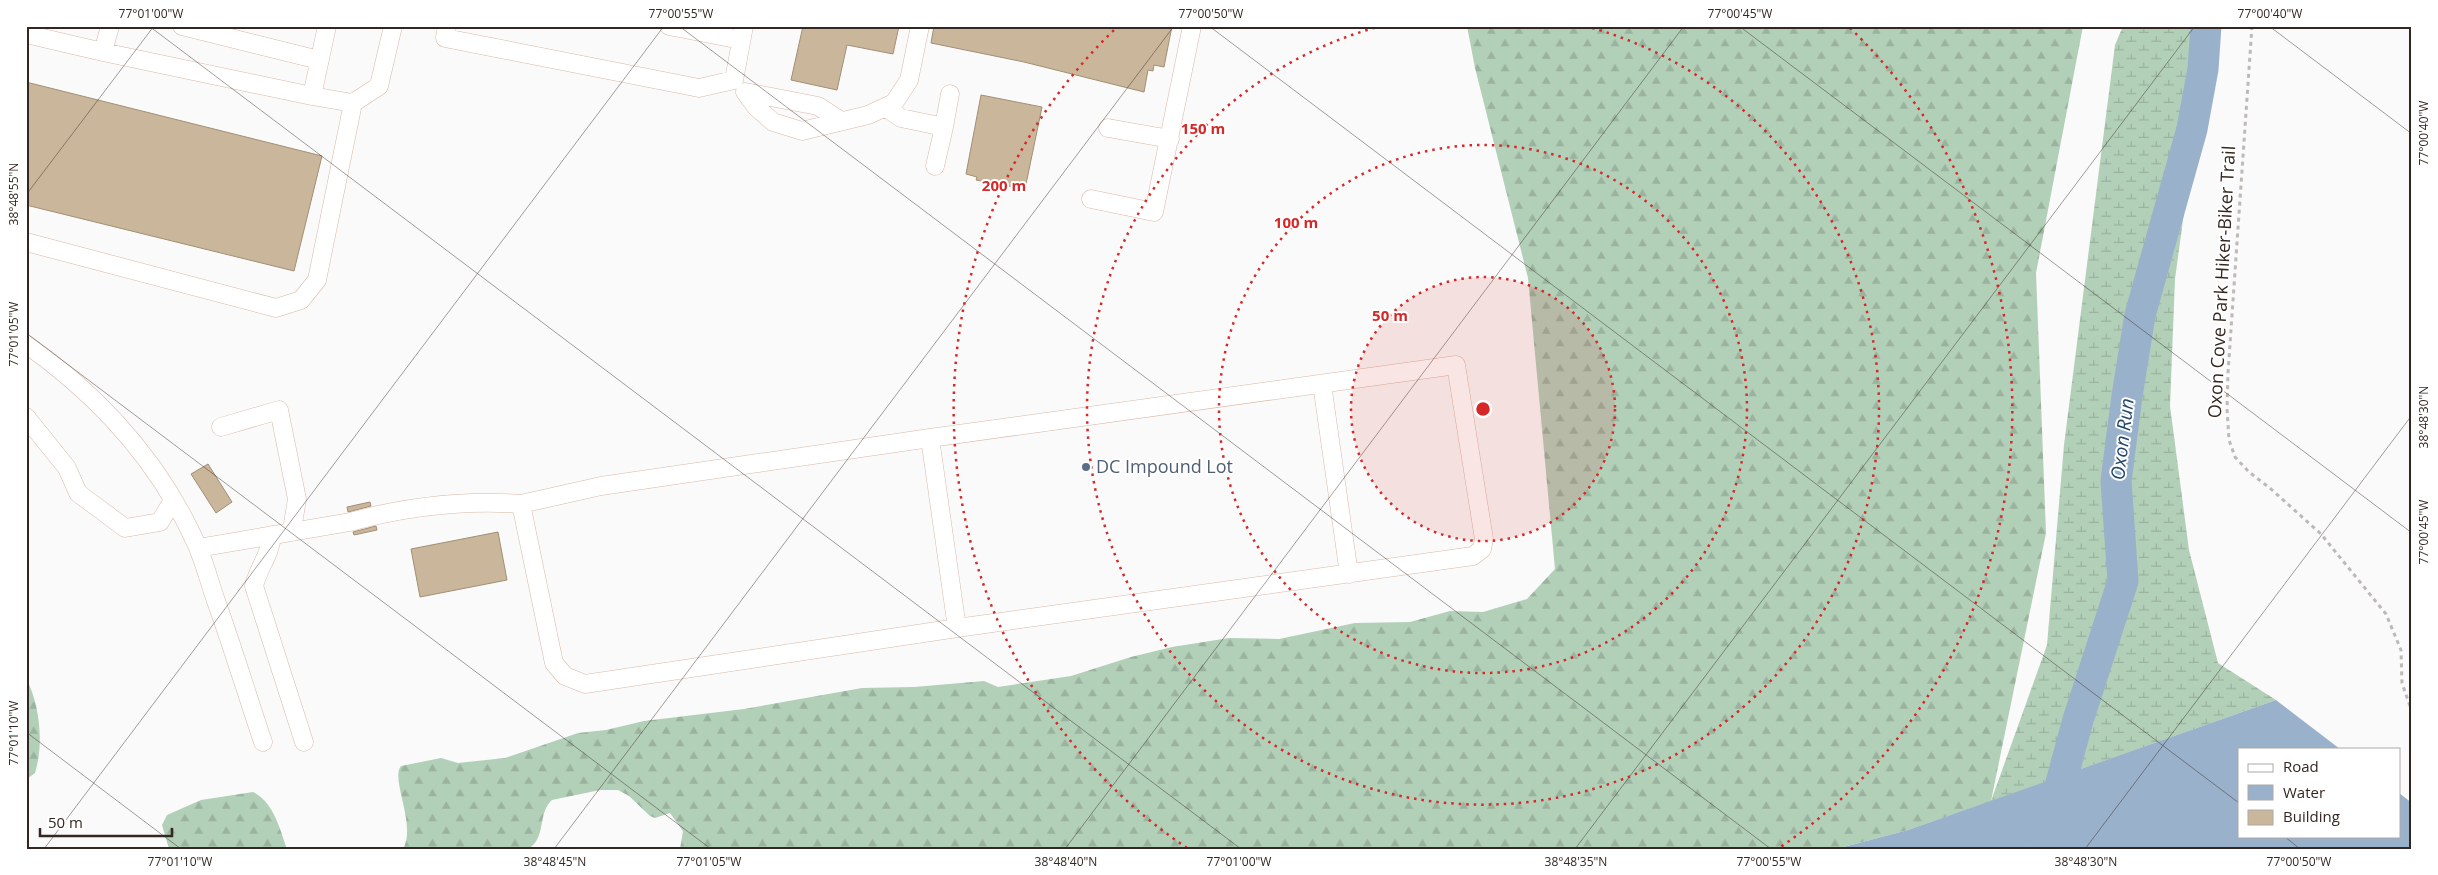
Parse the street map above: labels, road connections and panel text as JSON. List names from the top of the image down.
{
  "streets": {
    "path": ["Oxon Cove Park Hiker-Biker Trail"]
  },
  "water": ["Oxon Run"],
  "places": ["DC Impound Lot"],
  "legend": ["Road", "Water", "Building"],
  "scale_bar": "50 m",
  "coordinates": [
    "77°01'00\"W",
    "77°00'55\"W",
    "77°00'50\"W",
    "77°00'45\"W",
    "77°00'40\"W",
    "38°48'55\"N",
    "77°01'05\"W",
    "38°48'30\"N",
    "77°01'10\"W",
    "38°48'45\"N",
    "38°48'40\"N",
    "38°48'35\"N"
  ],
  "rings": [
    "150 m",
    "200 m",
    "100 m",
    "50 m"
  ]
}
